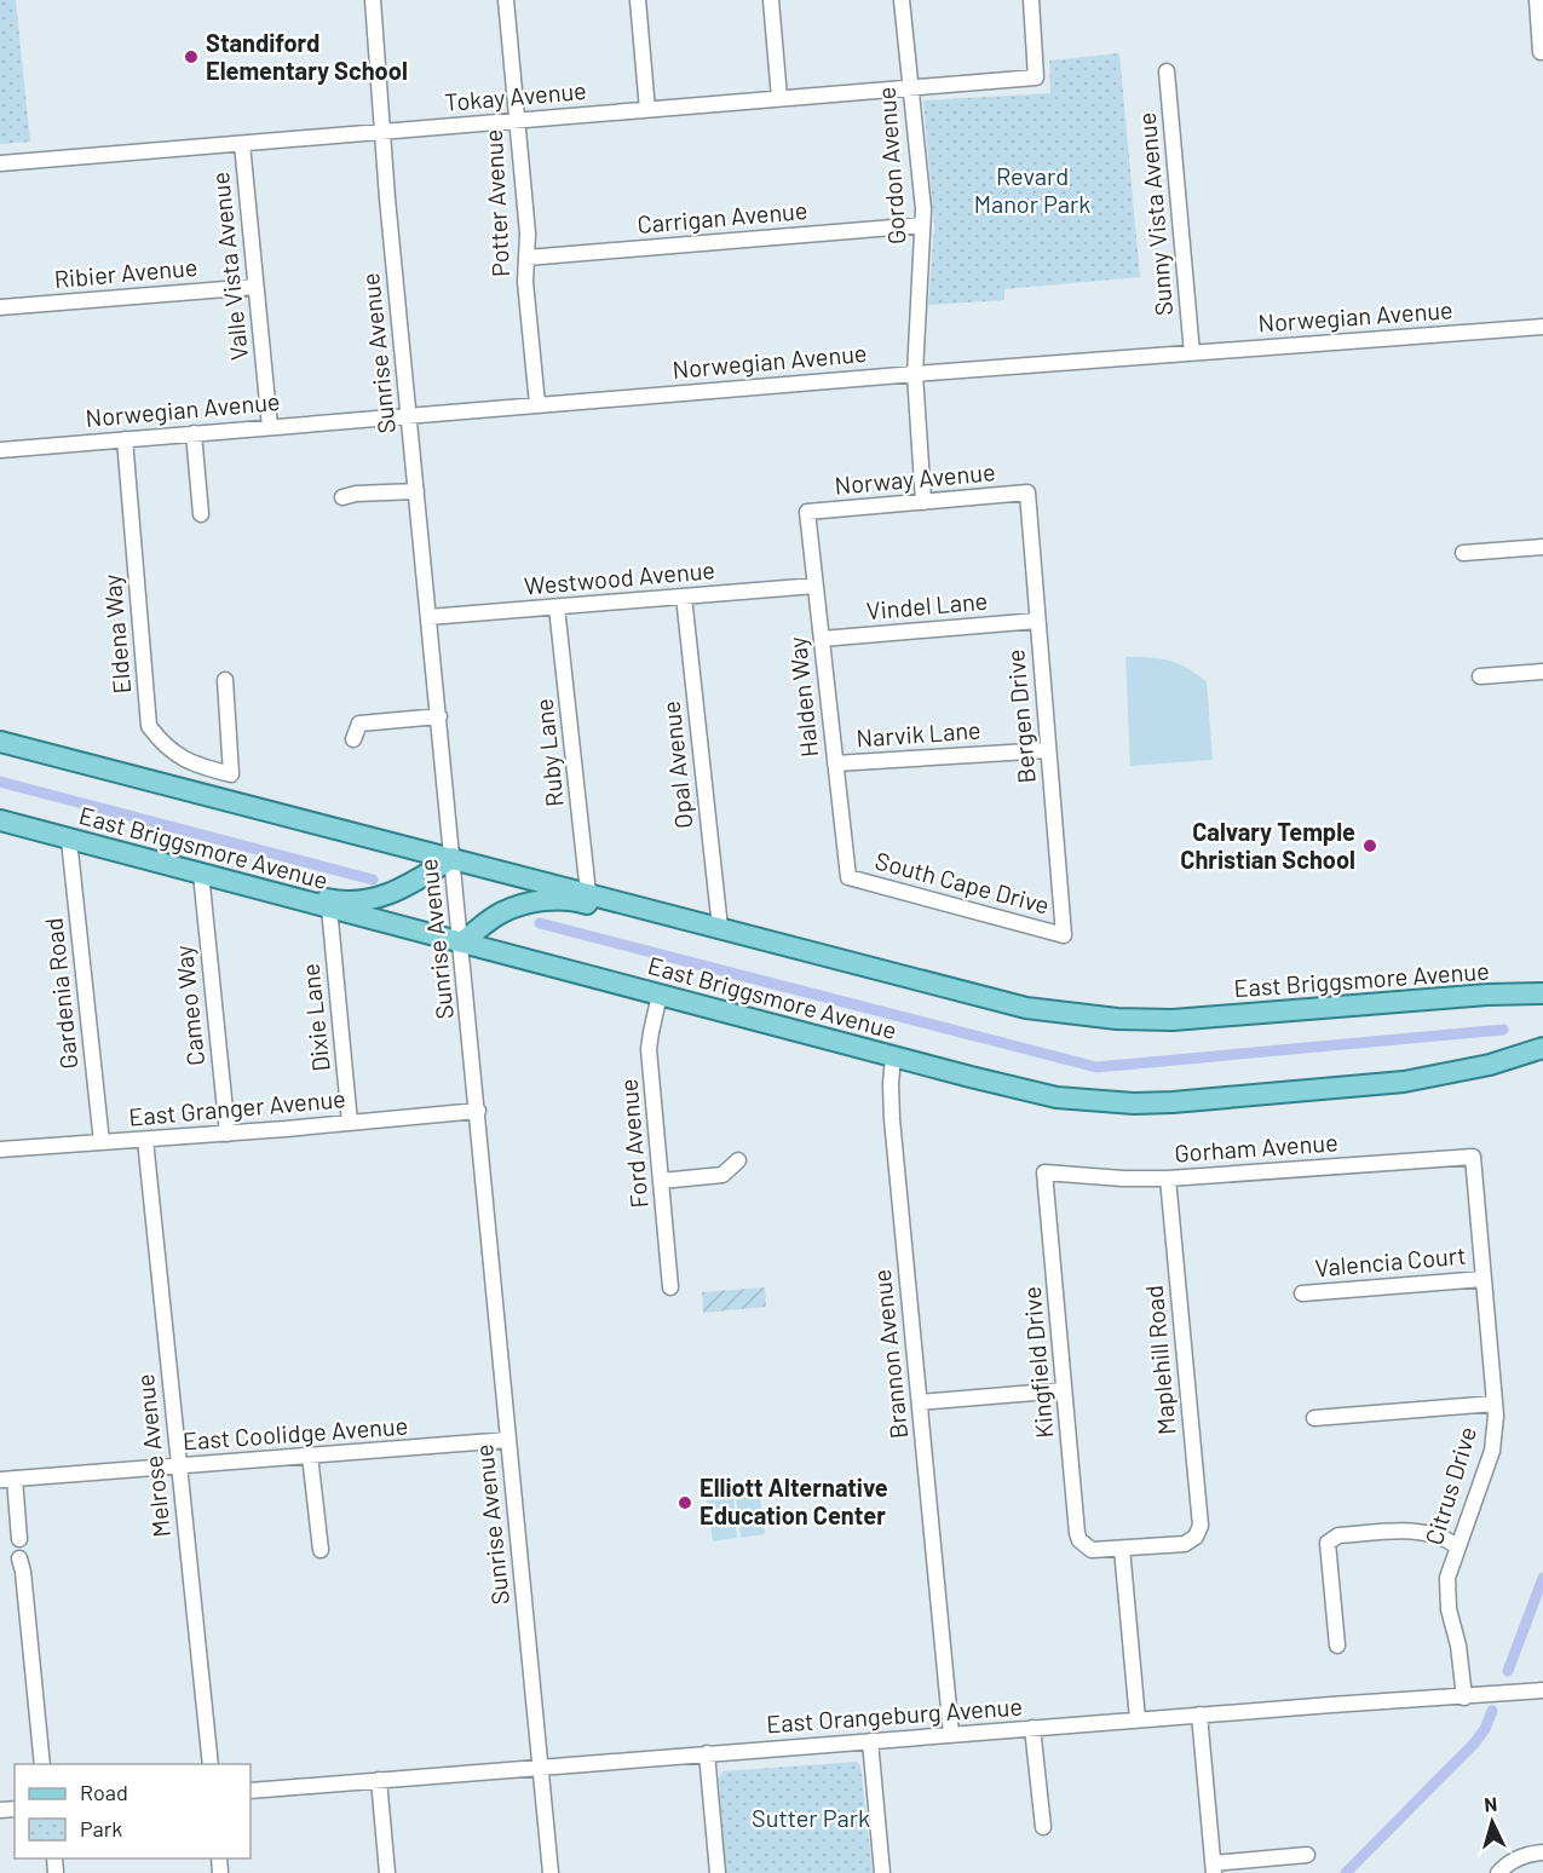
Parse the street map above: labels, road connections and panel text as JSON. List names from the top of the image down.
{
  "streets": {
    "main road": ["East Briggsmore Avenue"],
    "street": [
      "Tokay Avenue",
      "Gordon Avenue",
      "Potter Avenue",
      "Sunny Vista Avenue",
      "Carrigan Avenue",
      "Valle Vista Avenue",
      "Ribier Avenue",
      "Norwegian Avenue",
      "Sunrise Avenue",
      "Norway Avenue",
      "Westwood Avenue",
      "Vindel Lane",
      "Eldena Way",
      "Halden Way",
      "Bergen Drive",
      "Narvik Lane",
      "Ruby Lane",
      "Opal Avenue",
      "South Cape Drive",
      "Gardenia Road",
      "Cameo Way",
      "Dixie Lane",
      "East Granger Avenue",
      "Ford Avenue",
      "Gorham Avenue",
      "Valencia Court",
      "Brannon Avenue",
      "Maplehill Road",
      "Kingfield Drive",
      "East Coolidge Avenue",
      "Melrose Avenue",
      "Citrus Drive",
      "East Orangeburg Avenue"
    ]
  },
  "crossings": [
    ["Tokay Avenue", "Gordon Avenue"],
    ["Tokay Avenue", "Potter Avenue"],
    ["Tokay Avenue", "Valle Vista Avenue"],
    ["Tokay Avenue", "Sunrise Avenue"],
    ["Gordon Avenue", "Carrigan Avenue"],
    ["Gordon Avenue", "Norwegian Avenue"],
    ["Gordon Avenue", "Norway Avenue"],
    ["Potter Avenue", "Carrigan Avenue"],
    ["Potter Avenue", "Norwegian Avenue"],
    ["Sunny Vista Avenue", "Norwegian Avenue"],
    ["Valle Vista Avenue", "Ribier Avenue"],
    ["Valle Vista Avenue", "Norwegian Avenue"],
    ["Norwegian Avenue", "Sunrise Avenue"],
    ["Norwegian Avenue", "Eldena Way"],
    ["Sunrise Avenue", "Westwood Avenue"],
    ["Sunrise Avenue", "East Briggsmore Avenue"],
    ["Sunrise Avenue", "East Granger Avenue"],
    ["Sunrise Avenue", "East Coolidge Avenue"],
    ["Sunrise Avenue", "East Orangeburg Avenue"],
    ["Norway Avenue", "Halden Way"],
    ["Norway Avenue", "Bergen Drive"],
    ["Westwood Avenue", "Halden Way"],
    ["Westwood Avenue", "Ruby Lane"],
    ["Westwood Avenue", "Opal Avenue"],
    ["Vindel Lane", "Halden Way"],
    ["Vindel Lane", "Bergen Drive"],
    ["Halden Way", "Narvik Lane"],
    ["Halden Way", "South Cape Drive"],
    ["Bergen Drive", "Narvik Lane"],
    ["Bergen Drive", "South Cape Drive"],
    ["Ruby Lane", "East Briggsmore Avenue"],
    ["Opal Avenue", "East Briggsmore Avenue"],
    ["East Briggsmore Avenue", "Gardenia Road"],
    ["East Briggsmore Avenue", "Cameo Way"],
    ["East Briggsmore Avenue", "Dixie Lane"],
    ["East Briggsmore Avenue", "Ford Avenue"],
    ["East Briggsmore Avenue", "Brannon Avenue"],
    ["Gardenia Road", "East Granger Avenue"],
    ["Cameo Way", "East Granger Avenue"],
    ["Dixie Lane", "East Granger Avenue"],
    ["East Granger Avenue", "Melrose Avenue"],
    ["Gorham Avenue", "Maplehill Road"],
    ["Gorham Avenue", "Kingfield Drive"],
    ["Gorham Avenue", "Citrus Drive"],
    ["Valencia Court", "Citrus Drive"],
    ["Brannon Avenue", "East Orangeburg Avenue"],
    ["Maplehill Road", "Kingfield Drive"],
    ["East Coolidge Avenue", "Melrose Avenue"],
    ["Citrus Drive", "East Orangeburg Avenue"]
  ],
  "parks": ["Revard Manor Park", "Sutter Park"],
  "places": ["Standiford Elementary School", "Calvary Temple Christian School", "Elliott Alternative Education Center"],
  "legend": ["Road", "Park"],
  "north": "top"
}
